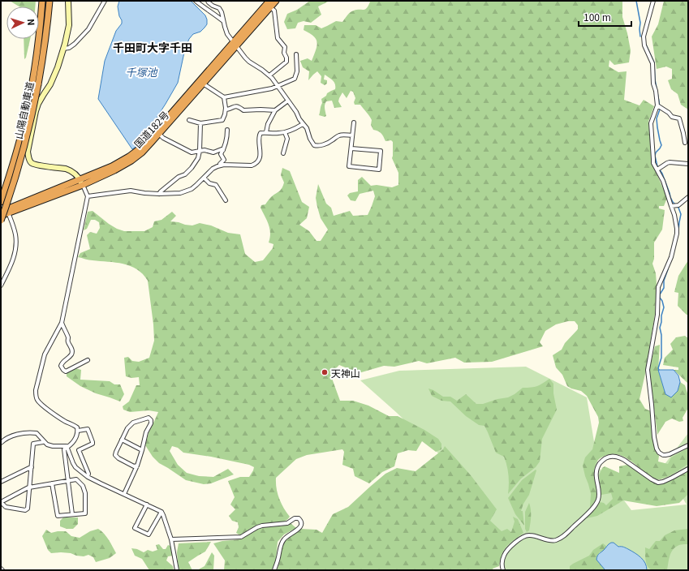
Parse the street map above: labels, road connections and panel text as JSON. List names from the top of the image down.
{
  "streets": {
    "highway": ["山陽自動車道", "国道182号"]
  },
  "districts": ["千田町大字千田"],
  "water": ["千塚池"],
  "places": ["天神山"],
  "scale_bar": "100 m",
  "north": "right"
}
